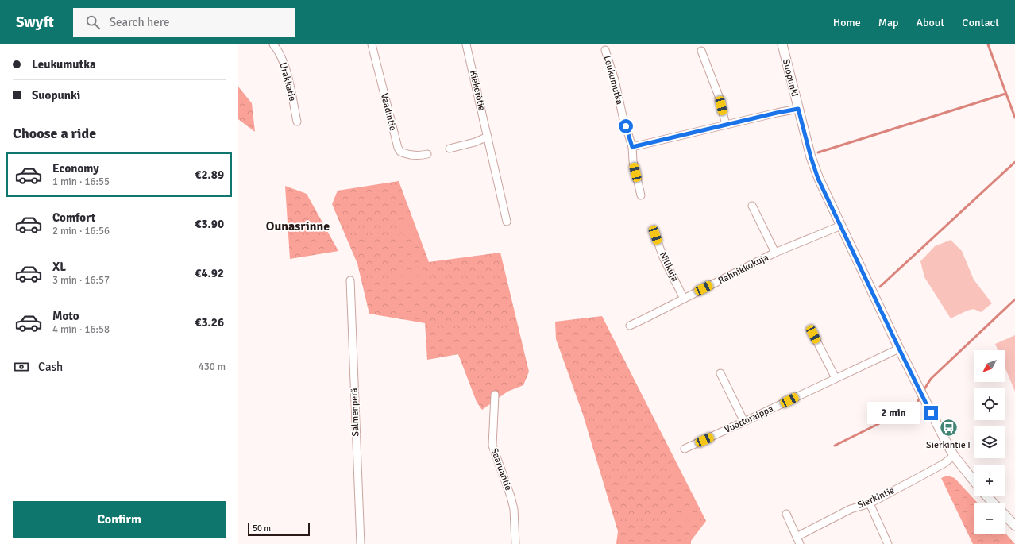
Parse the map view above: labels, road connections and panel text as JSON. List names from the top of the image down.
{
  "streets": {
    "street": [
      "Suopunki",
      "Leukumutka",
      "Urakkatie",
      "Kiekerötie",
      "Vaadintie",
      "Nilikuja",
      "Rahnikkokuja",
      "Salmenperä",
      "Vuottoraippa",
      "Saaruantie",
      "Sierkintie"
    ]
  },
  "crossings": [
    ["Suopunki", "Rahnikkokuja"],
    ["Suopunki", "Vuottoraippa"],
    ["Suopunki", "Sierkintie"],
    ["Nilikuja", "Rahnikkokuja"]
  ],
  "districts": ["Ounasrinne"],
  "places": {
    "bus stop": ["Sierkintie I"]
  },
  "scale_bar": "50 m",
  "north": "bottom left",
  "page": {
    "header": "Swyft",
    "search": "Search here",
    "nav": [
      "Home",
      "Map",
      "About",
      "Contact"
    ],
    "banner": ["Leukumutka", "Suopunki"],
    "heading": "Choose a ride",
    "list": [
      {
        "name": "Economy",
        "note": "1 min · 16:55",
        "value": "€2.89"
      },
      {
        "name": "Comfort",
        "note": "2 min · 16:56",
        "value": "€3.90"
      },
      {
        "name": "XL",
        "note": "3 min · 16:57",
        "value": "€4.92"
      },
      {
        "name": "Moto",
        "note": "4 min · 16:58",
        "value": "€3.26"
      }
    ],
    "pay": ["Cash", "430 m"],
    "map_buttons": ["+", "−"],
    "bubble": "2 min",
    "buttons": "Confirm",
    "scale": "50 m"
  }
}
